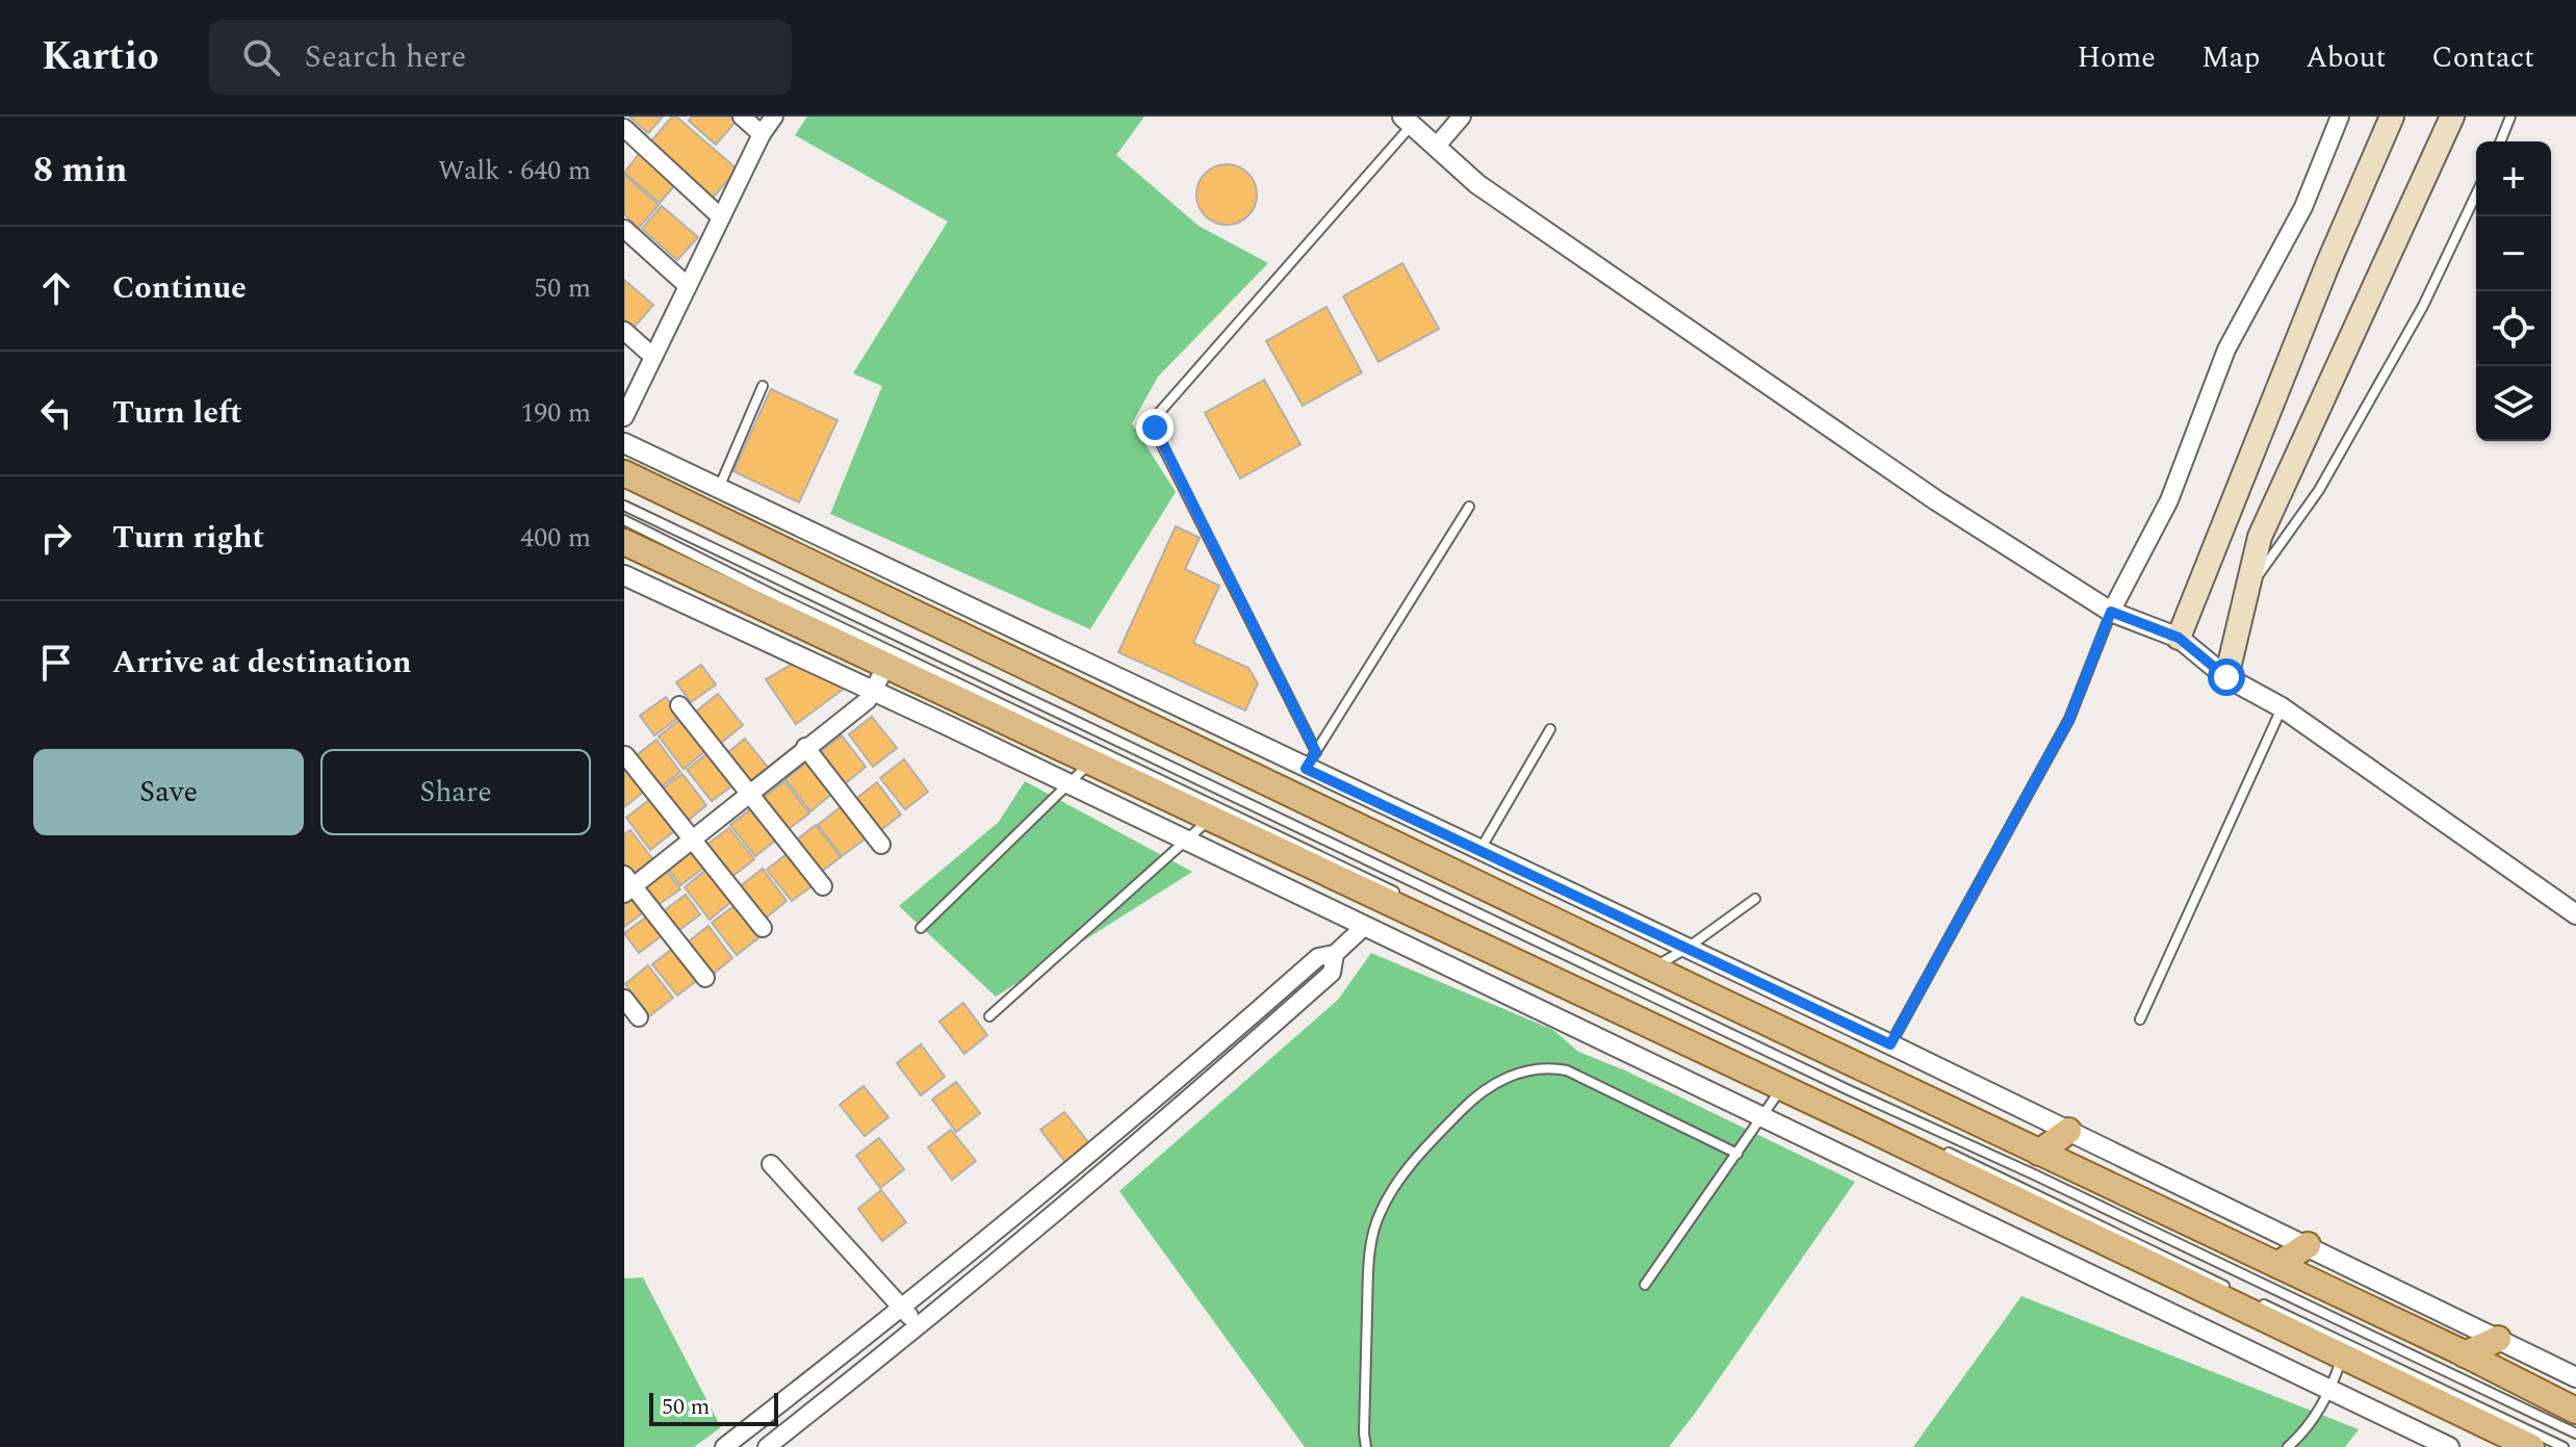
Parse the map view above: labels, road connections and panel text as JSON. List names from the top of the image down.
{
  "scale_bar": "50 m",
  "page": {
    "header": "Kartio",
    "search": "Search here",
    "nav": [
      "Home",
      "Map",
      "About",
      "Contact"
    ],
    "heading": ["8 min", "Walk · 640 m"],
    "map_buttons": ["+", "−"],
    "list": [
      ["Continue", "50 m"],
      ["Turn left", "190 m"],
      ["Turn right", "400 m"],
      "Arrive at destination"
    ],
    "buttons": ["Save", "Share"],
    "scale": "50 m"
  }
}
